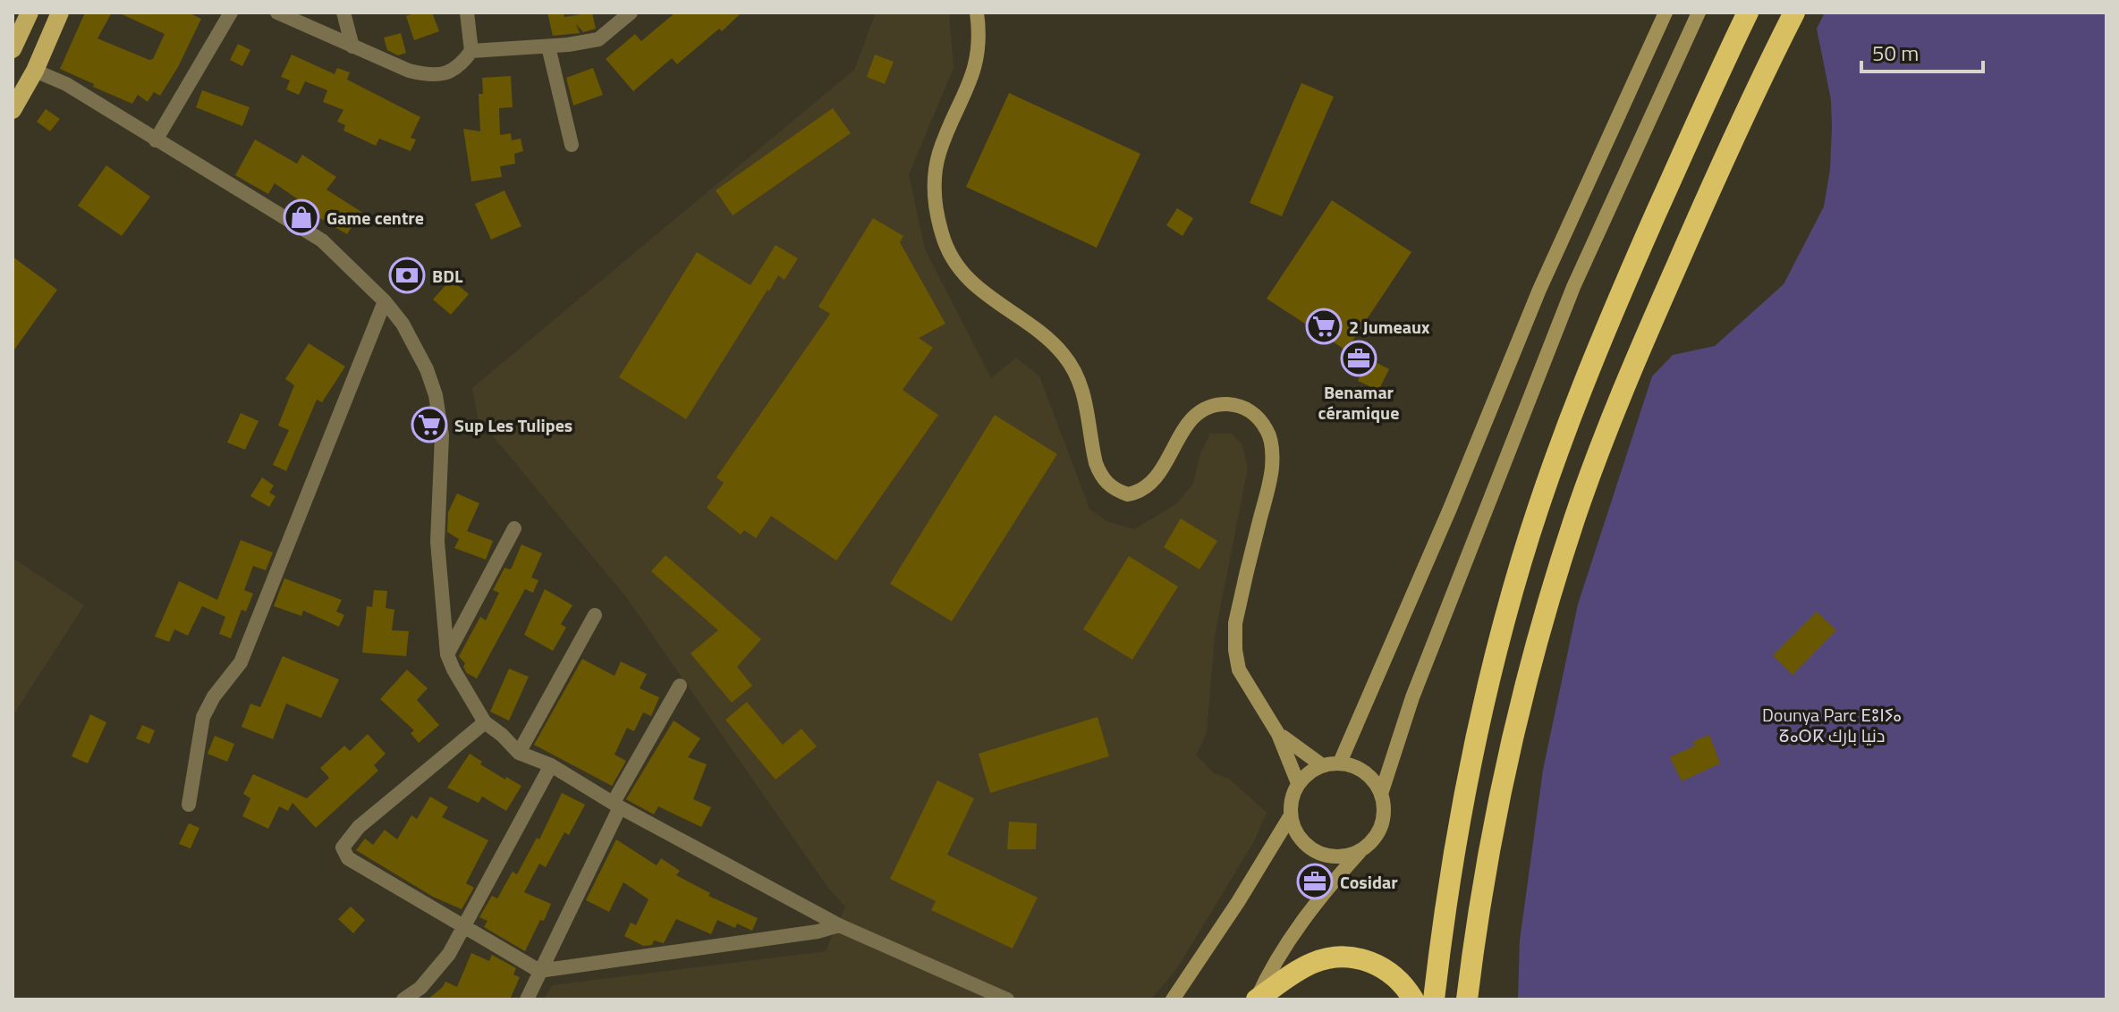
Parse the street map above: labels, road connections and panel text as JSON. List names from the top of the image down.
{
  "parks": ["Dounya Parc ⴹⵓⵏⵢⴰ ⵒⴰⵔⴽ دنيا بارك"],
  "places": {
    "shop": ["Game centre"],
    "bank": ["BDL"],
    "supermarket": ["2 Jumeaux", "Sup Les Tulipes"],
    "office": ["Benamar céramique", "Cosidar"]
  },
  "scale_bar": "50 m"
}
